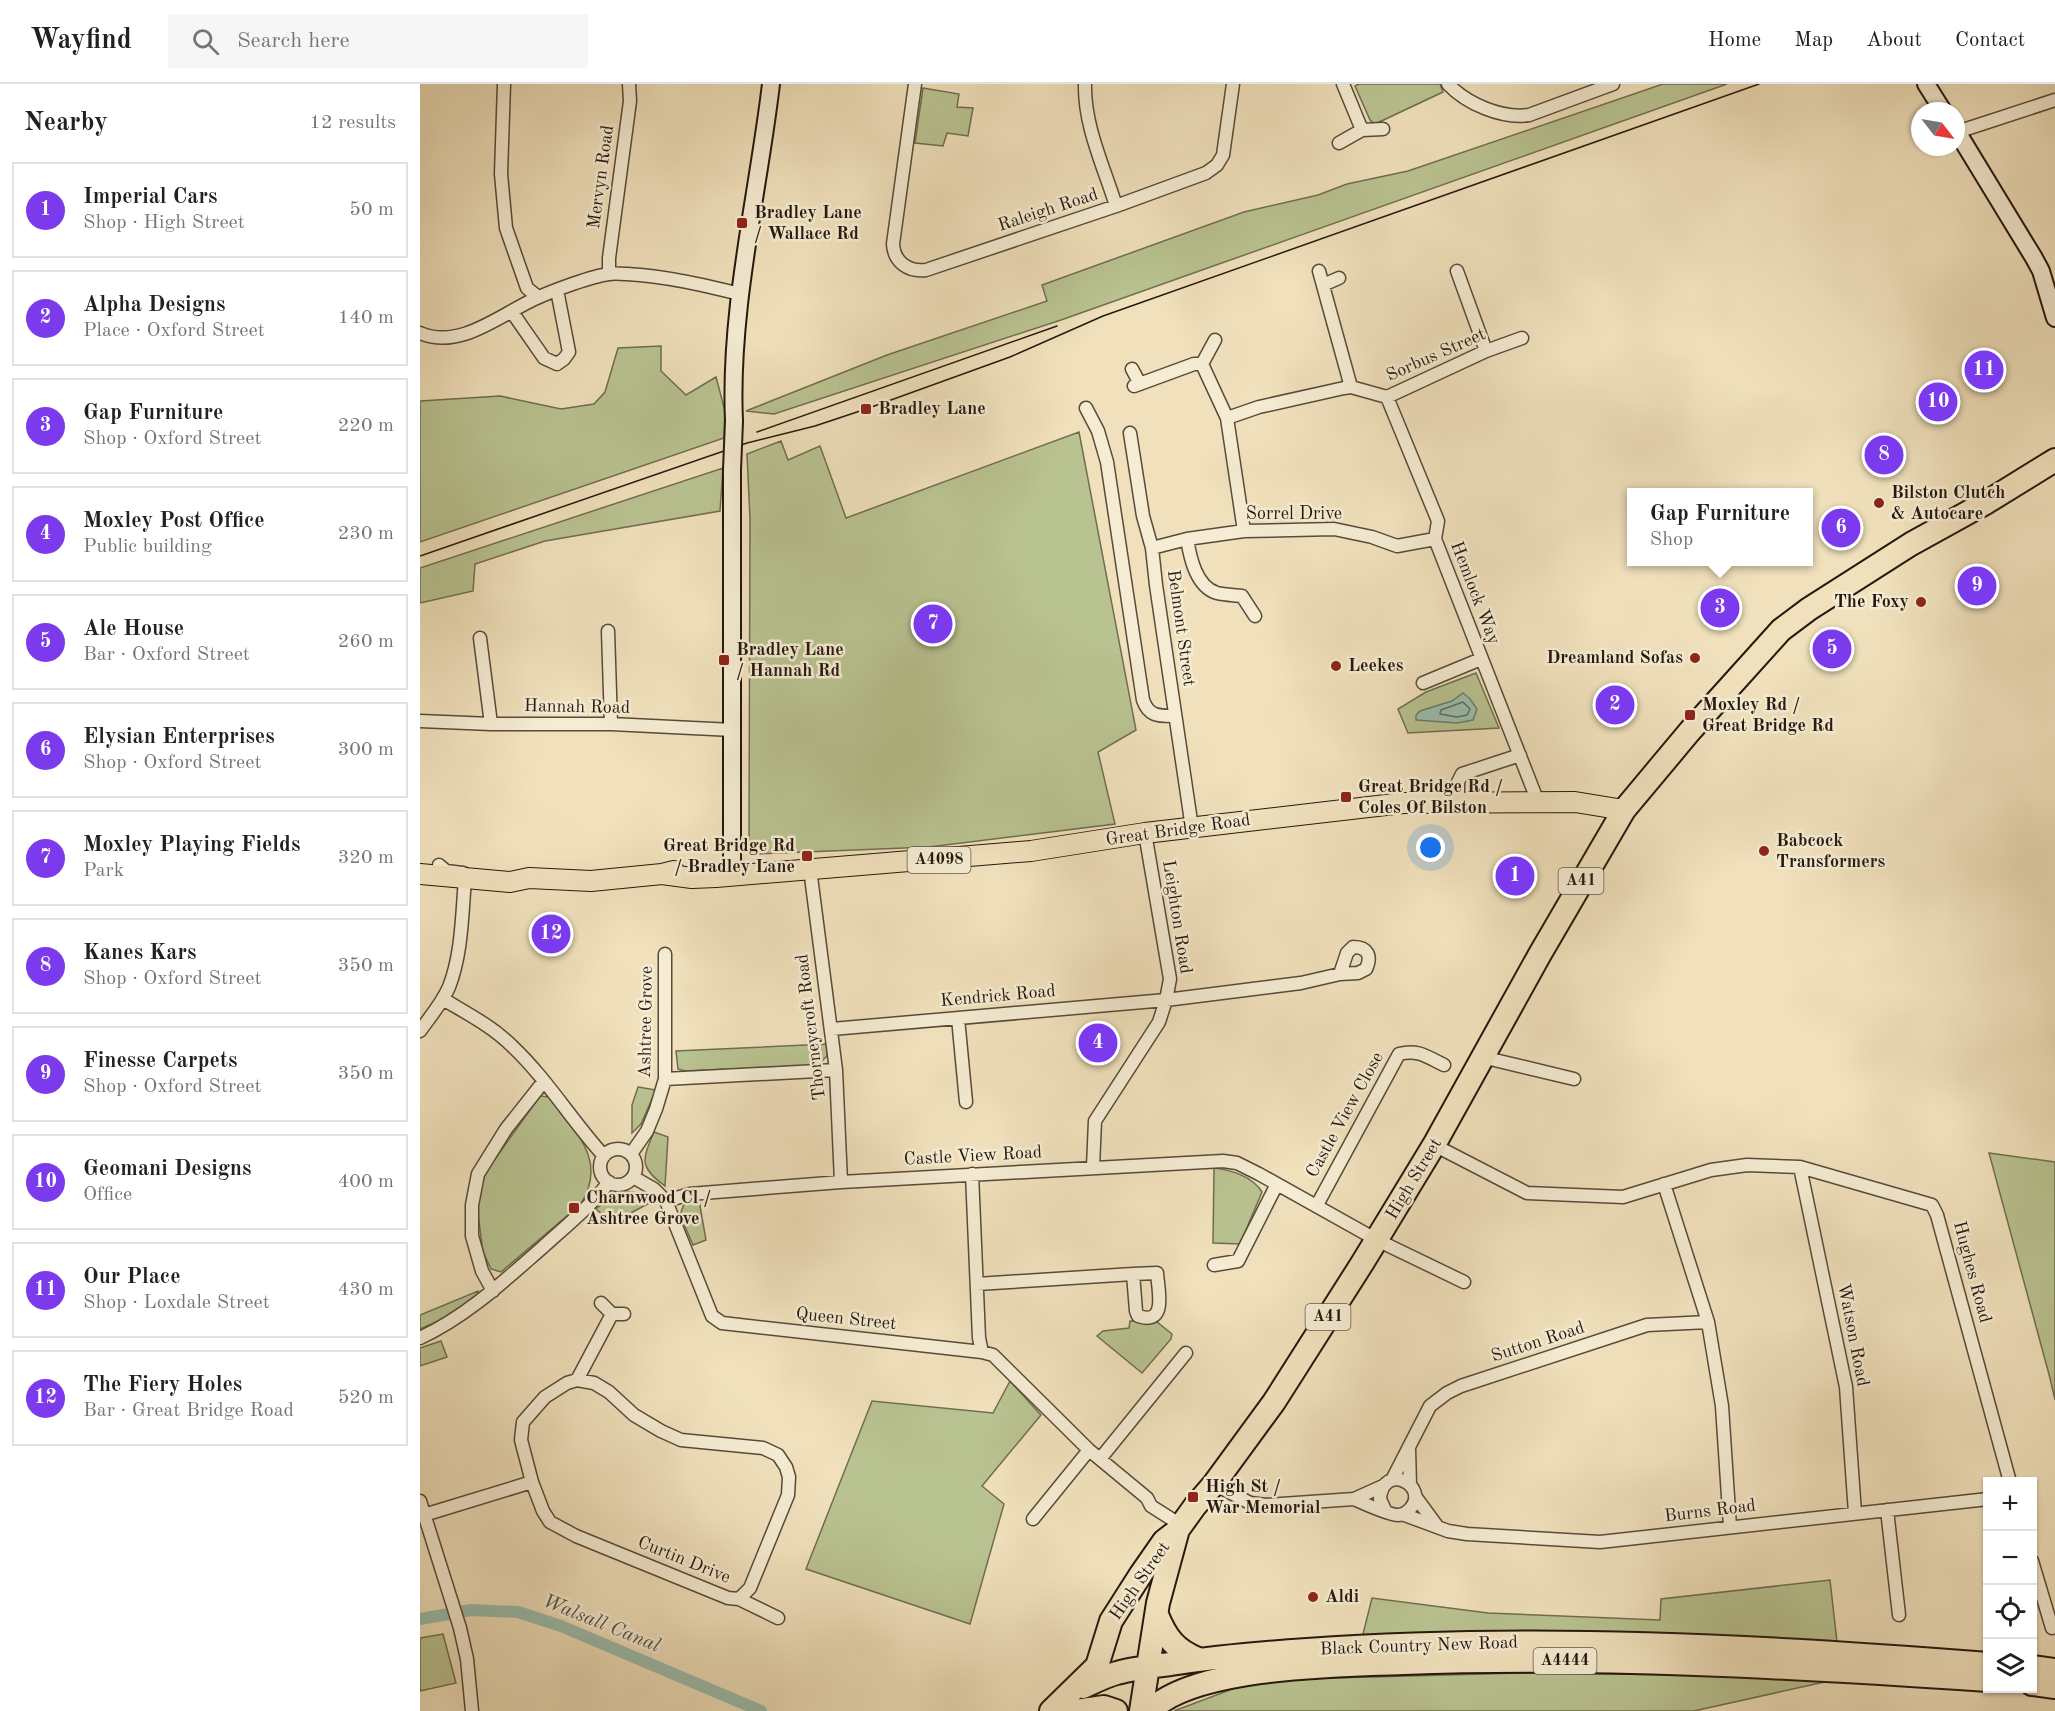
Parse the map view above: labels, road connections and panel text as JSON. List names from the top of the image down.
{
  "streets": {
    "highway": [
      "A41",
      "High Street",
      "Black Country New Road",
      "A4444"
    ],
    "main road": ["Great Bridge Road", "A4098"],
    "street": [
      "Mervyn Road",
      "Raleigh Road",
      "Sorbus Street",
      "Sorrel Drive",
      "Hemlock Way",
      "Belmont Street",
      "Hannah Road",
      "Leighton Road",
      "Kendrick Road",
      "Ashtree Grove",
      "Thorneycroft Road",
      "Castle View Close",
      "Castle View Road",
      "Hughes Road",
      "Queen Street",
      "Watson Road",
      "Sutton Road",
      "Burns Road",
      "Curtin Drive"
    ]
  },
  "crossings": [
    ["Sorbus Street", "Hemlock Way"],
    ["Sorrel Drive", "Hemlock Way"],
    ["Sorrel Drive", "Belmont Street"],
    ["Hemlock Way", "Great Bridge Road"],
    ["Belmont Street", "Great Bridge Road"],
    ["Great Bridge Road", "A41"],
    ["Great Bridge Road", "Leighton Road"],
    ["Great Bridge Road", "Thorneycroft Road"],
    ["Great Bridge Road", "High Street"],
    ["A41", "High Street"],
    ["A41", "Black Country New Road"],
    ["Leighton Road", "Kendrick Road"],
    ["Leighton Road", "Castle View Road"],
    ["Kendrick Road", "Thorneycroft Road"],
    ["Ashtree Grove", "Queen Street"],
    ["Thorneycroft Road", "Castle View Road"],
    ["Castle View Close", "Castle View Road"],
    ["Castle View Road", "High Street"],
    ["Castle View Road", "Queen Street"],
    ["High Street", "Queen Street"],
    ["High Street", "Black Country New Road"],
    ["Hughes Road", "Watson Road"],
    ["Watson Road", "Burns Road"],
    ["Sutton Road", "Burns Road"]
  ],
  "water": ["Walsall Canal"],
  "places": {
    "transit": [
      "Bradley Lane / Wallace Rd",
      "Bradley Lane",
      "Bradley Lane / Hannah Rd",
      "Moxley Rd / Great Bridge Rd",
      "Great Bridge Rd / Coles Of Bilston",
      "Great Bridge Rd / Bradley Lane",
      "Charnwood Cl / Ashtree Grove",
      "High St / War Memorial"
    ],
    "other": [
      "Bilston Clutch & Autocare",
      "The Foxy",
      "Dreamland Sofas",
      "Leekes",
      "Babcock Transformers",
      "Aldi"
    ]
  },
  "north": "bottom right",
  "page": {
    "header": "Wayfind",
    "search": "Search here",
    "nav": [
      "Home",
      "Map",
      "About",
      "Contact"
    ],
    "heading": ["Nearby", "12 results"],
    "list": [
      {
        "mark": "1",
        "name": "Imperial Cars",
        "note": "Shop · High Street",
        "value": "50 m"
      },
      {
        "mark": "2",
        "name": "Alpha Designs",
        "note": "Place · Oxford Street",
        "value": "140 m"
      },
      {
        "mark": "3",
        "name": "Gap Furniture",
        "note": "Shop · Oxford Street",
        "value": "220 m"
      },
      {
        "mark": "4",
        "name": "Moxley Post Office",
        "note": "Public building",
        "value": "230 m"
      },
      {
        "mark": "5",
        "name": "Ale House",
        "note": "Bar · Oxford Street",
        "value": "260 m"
      },
      {
        "mark": "6",
        "name": "Elysian Enterprises",
        "note": "Shop · Oxford Street",
        "value": "300 m"
      },
      {
        "mark": "7",
        "name": "Moxley Playing Fields",
        "note": "Park",
        "value": "320 m"
      },
      {
        "mark": "8",
        "name": "Kanes Kars",
        "note": "Shop · Oxford Street",
        "value": "350 m"
      },
      {
        "mark": "9",
        "name": "Finesse Carpets",
        "note": "Shop · Oxford Street",
        "value": "350 m"
      },
      {
        "mark": "10",
        "name": "Geomani Designs",
        "note": "Office",
        "value": "400 m"
      },
      {
        "mark": "11",
        "name": "Our Place",
        "note": "Shop · Loxdale Street",
        "value": "430 m"
      },
      {
        "mark": "12",
        "name": "The Fiery Holes",
        "note": "Bar · Great Bridge Road",
        "value": "520 m"
      }
    ],
    "pins": [
      "11",
      "10",
      "8",
      "6",
      "9",
      "3",
      "7",
      "5",
      "2",
      "1",
      "12",
      "4"
    ],
    "popup": ["Gap Furniture", "Shop"],
    "map_buttons": ["+", "−"]
  }
}
